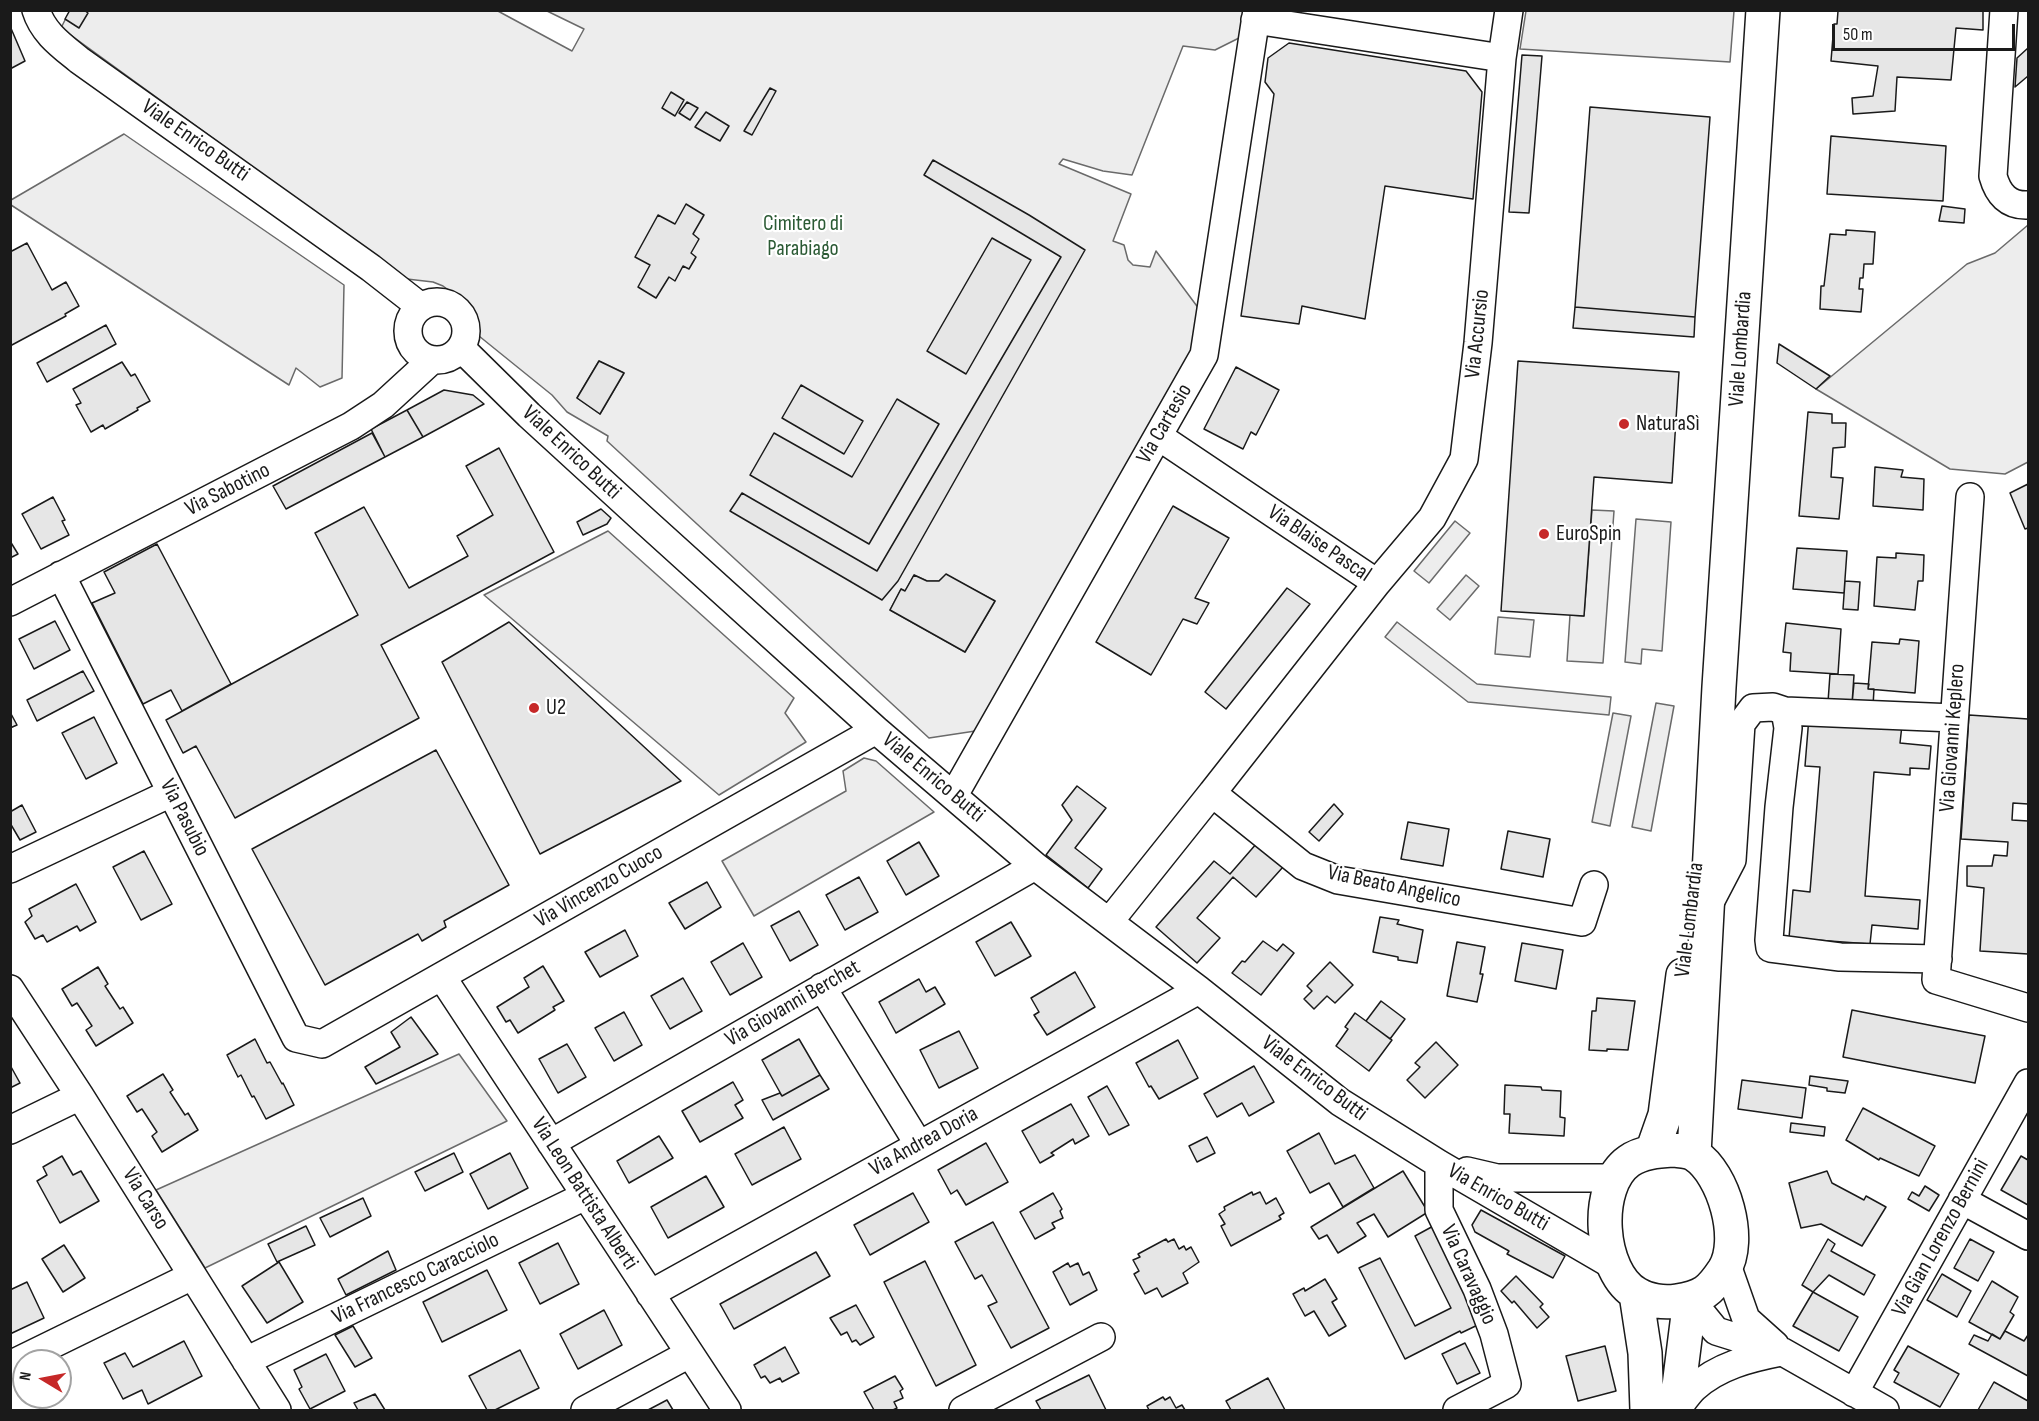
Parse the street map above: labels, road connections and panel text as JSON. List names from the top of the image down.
{
  "streets": {
    "main road": ["Viale Lombardia"],
    "street": [
      "Viale Enrico Butti",
      "Via Accursio",
      "Via Cartesio",
      "Via Sabotino",
      "Via Blaise Pascal",
      "Via Giovanni Keplero",
      "Via Pasubio",
      "Via Vincenzo Cuoco",
      "Via Beato Angelico",
      "Via Giovanni Berchet",
      "Via Andrea Doria",
      "Via Leon Battista Alberti",
      "Via Enrico Butti",
      "Via Carso",
      "Via Gian Lorenzo Bernini",
      "Via Caravaggio",
      "Via Francesco Caracciolo"
    ]
  },
  "crossings": [
    ["Viale Enrico Butti", "Via Cartesio"],
    ["Viale Enrico Butti", "Via Sabotino"],
    ["Viale Enrico Butti", "Via Vincenzo Cuoco"],
    ["Viale Enrico Butti", "Via Giovanni Berchet"],
    ["Viale Enrico Butti", "Via Andrea Doria"],
    ["Viale Enrico Butti", "Via Enrico Butti"],
    ["Viale Enrico Butti", "Via Caravaggio"],
    ["Via Accursio", "Via Blaise Pascal"],
    ["Viale Lombardia", "Via Enrico Butti"],
    ["Via Cartesio", "Via Blaise Pascal"],
    ["Via Sabotino", "Via Pasubio"],
    ["Via Blaise Pascal", "Via Beato Angelico"],
    ["Via Pasubio", "Via Vincenzo Cuoco"],
    ["Via Vincenzo Cuoco", "Via Leon Battista Alberti"],
    ["Via Giovanni Berchet", "Via Leon Battista Alberti"],
    ["Via Andrea Doria", "Via Leon Battista Alberti"],
    ["Via Leon Battista Alberti", "Via Francesco Caracciolo"],
    ["Via Enrico Butti", "Via Caravaggio"],
    ["Via Carso", "Via Francesco Caracciolo"]
  ],
  "parks": ["Cimitero di Parabiago"],
  "places": ["NaturaSì", "EuroSpin", "U2"],
  "scale_bar": "50 m",
  "north": "left"
}
